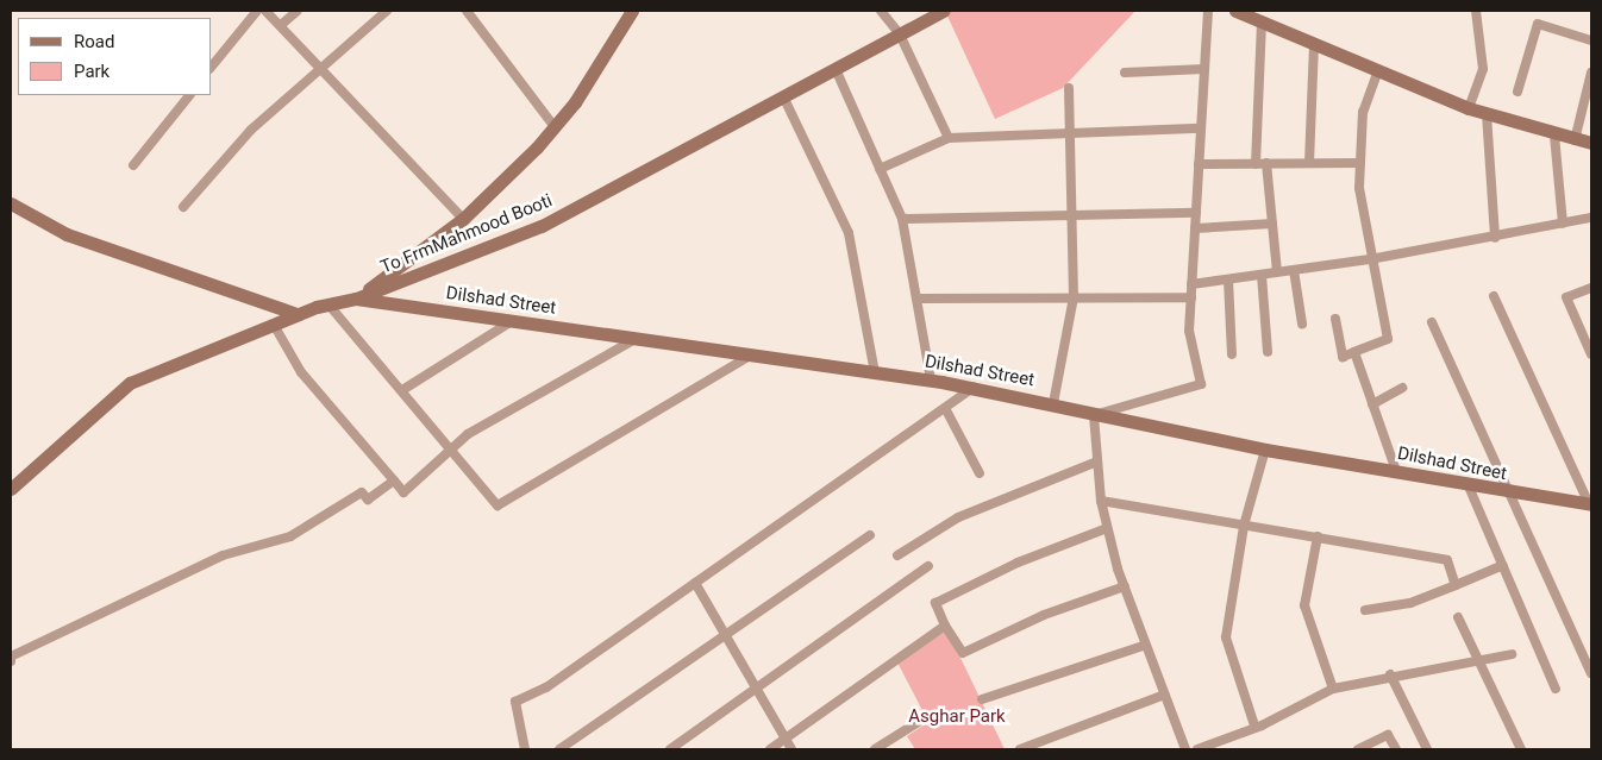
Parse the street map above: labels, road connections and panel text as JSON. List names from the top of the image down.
{
  "streets": {
    "street": ["To FrmMahmood Booti", "Dilshad Street"]
  },
  "crossings": [
    ["To FrmMahmood Booti", "Dilshad Street"]
  ],
  "parks": ["Asghar Park"],
  "legend": ["Road", "Park"]
}
